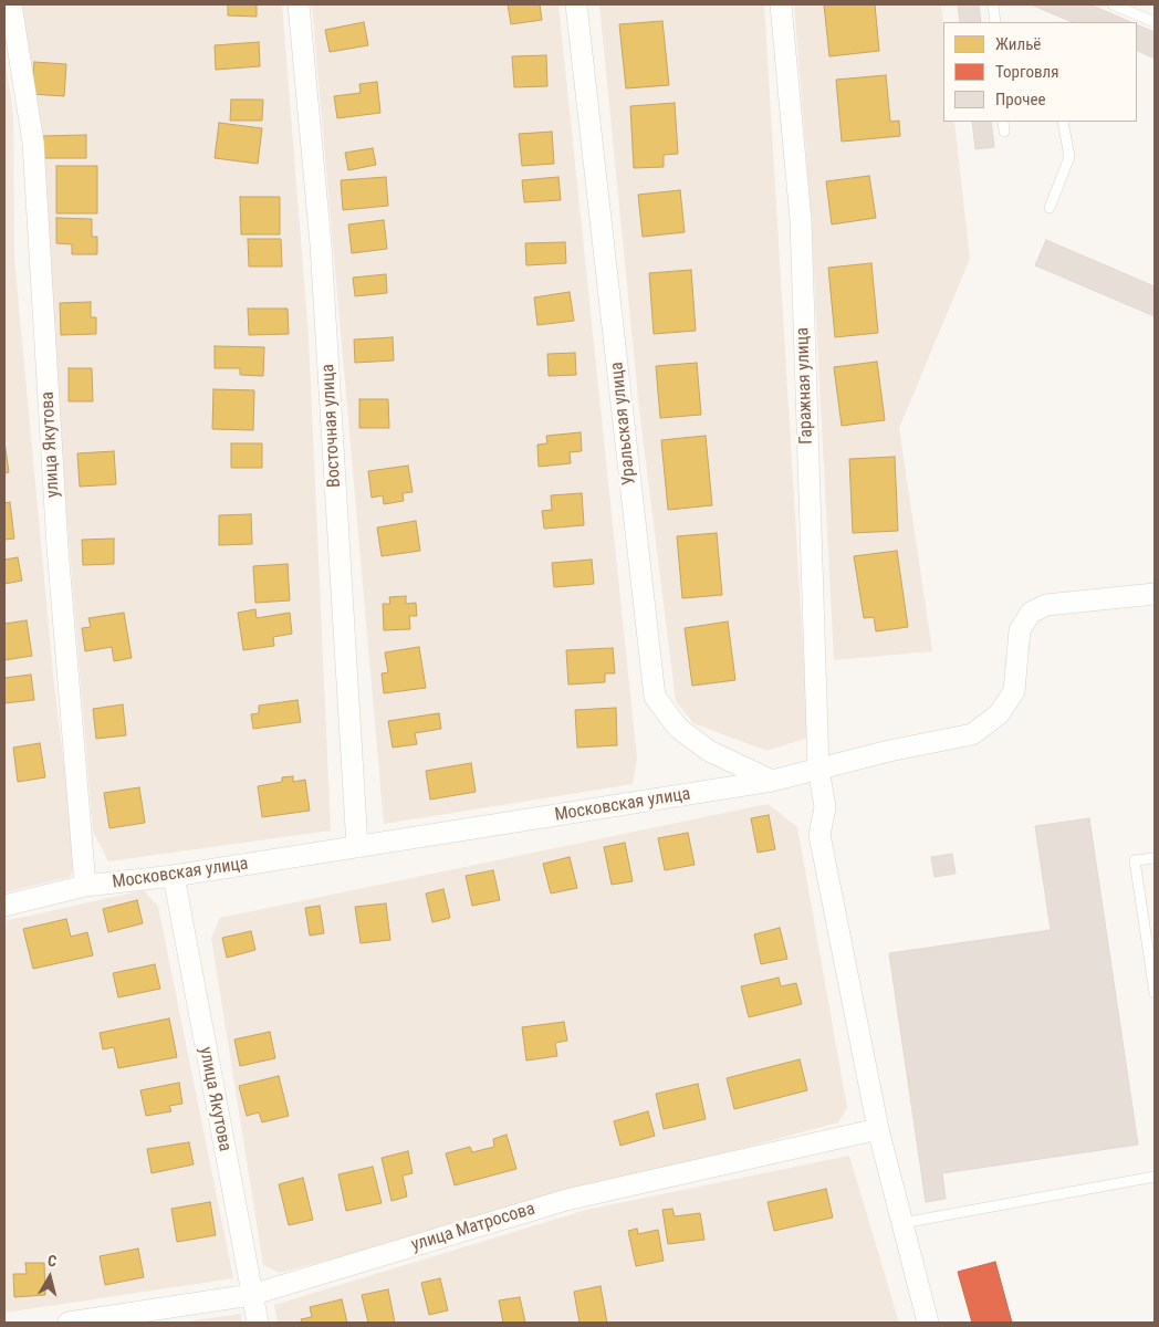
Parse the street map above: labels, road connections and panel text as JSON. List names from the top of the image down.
{
  "streets": {
    "street": [
      "Гаражная улица",
      "Уральская улица",
      "Восточная улица",
      "улица Якутова",
      "Московская улица",
      "улица Матросова"
    ]
  },
  "crossings": [
    ["Гаражная улица", "Московская улица"],
    ["Гаражная улица", "улица Матросова"],
    ["Уральская улица", "Московская улица"],
    ["Восточная улица", "Московская улица"],
    ["улица Якутова", "Московская улица"],
    ["улица Якутова", "улица Матросова"]
  ],
  "legend": ["Жильё", "Торговля", "Прочее"],
  "north": "top"
}
